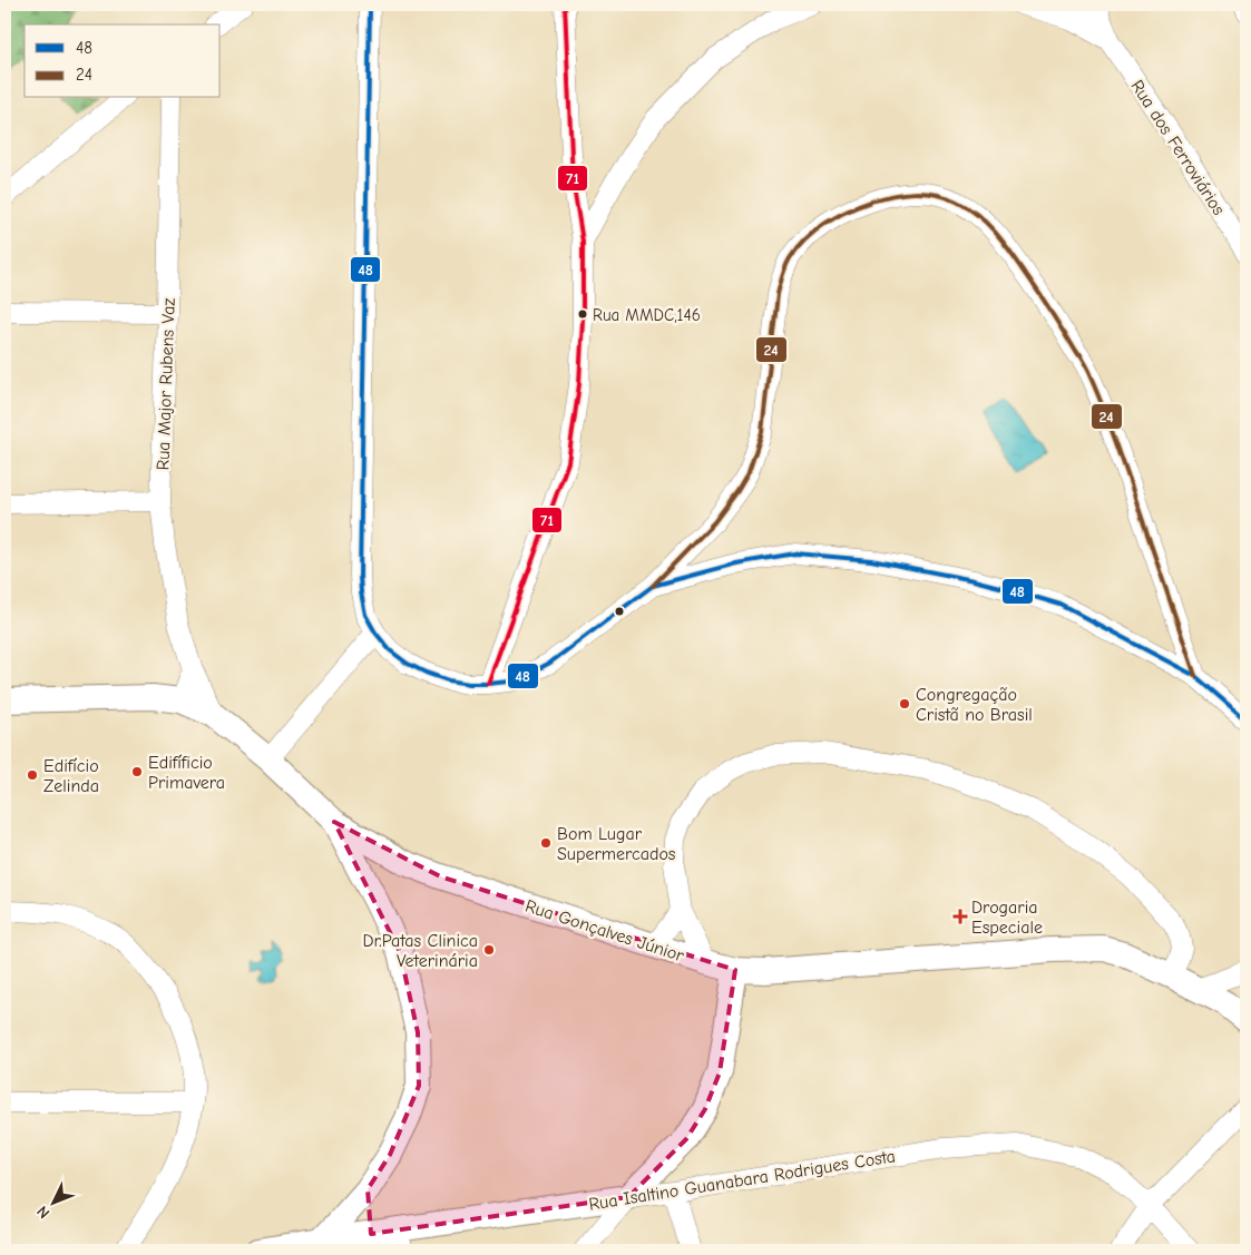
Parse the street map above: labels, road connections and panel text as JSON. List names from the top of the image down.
{
  "streets": {
    "street": [
      "Rua dos Ferroviários",
      "Rua Major Rubens Vaz",
      "Rua Gonçalves Júnior",
      "Rua Isaltino Guanabara Rodrigues Costa"
    ]
  },
  "crossings": [
    ["Rua Major Rubens Vaz", "Rua Gonçalves Júnior"]
  ],
  "places": {
    "other": [
      "Rua MMDC,146",
      "Congregação Cristã no Brasil",
      "Edifíficio Primavera",
      "Edifício Zelinda",
      "Bom Lugar Supermercados",
      "Dr.Patas Clinica Veterinária"
    ],
    "health": ["Drogaria Especiale"]
  },
  "lines": ["transit line 48", "transit line 71", "transit line 24"],
  "legend": ["48", "24"],
  "north": "bottom left"
}
